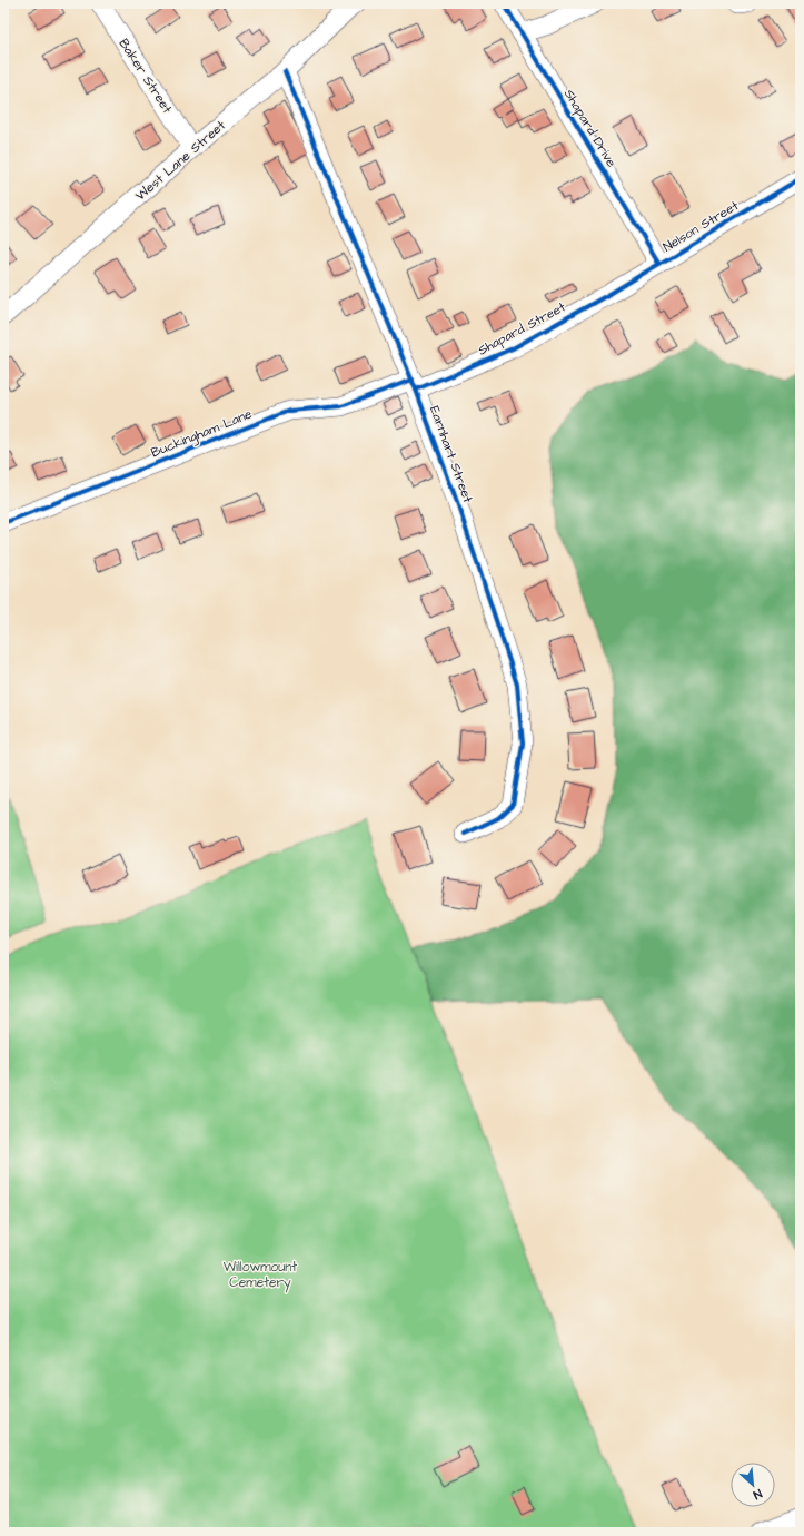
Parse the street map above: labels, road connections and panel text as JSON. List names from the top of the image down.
{
  "streets": {
    "street": [
      "Baker Street",
      "Shapard Drive",
      "West Lane Street",
      "Nelson Street",
      "Shapard Street",
      "Buckingham Lane",
      "Earnhart Street"
    ]
  },
  "crossings": [
    ["Baker Street", "West Lane Street"],
    ["Shapard Drive", "Nelson Street"],
    ["West Lane Street", "Earnhart Street"],
    ["Nelson Street", "Shapard Street"],
    ["Shapard Street", "Buckingham Lane"],
    ["Shapard Street", "Earnhart Street"],
    ["Buckingham Lane", "Earnhart Street"]
  ],
  "parks": ["Willowmount Cemetery"],
  "north": "bottom right"
}
